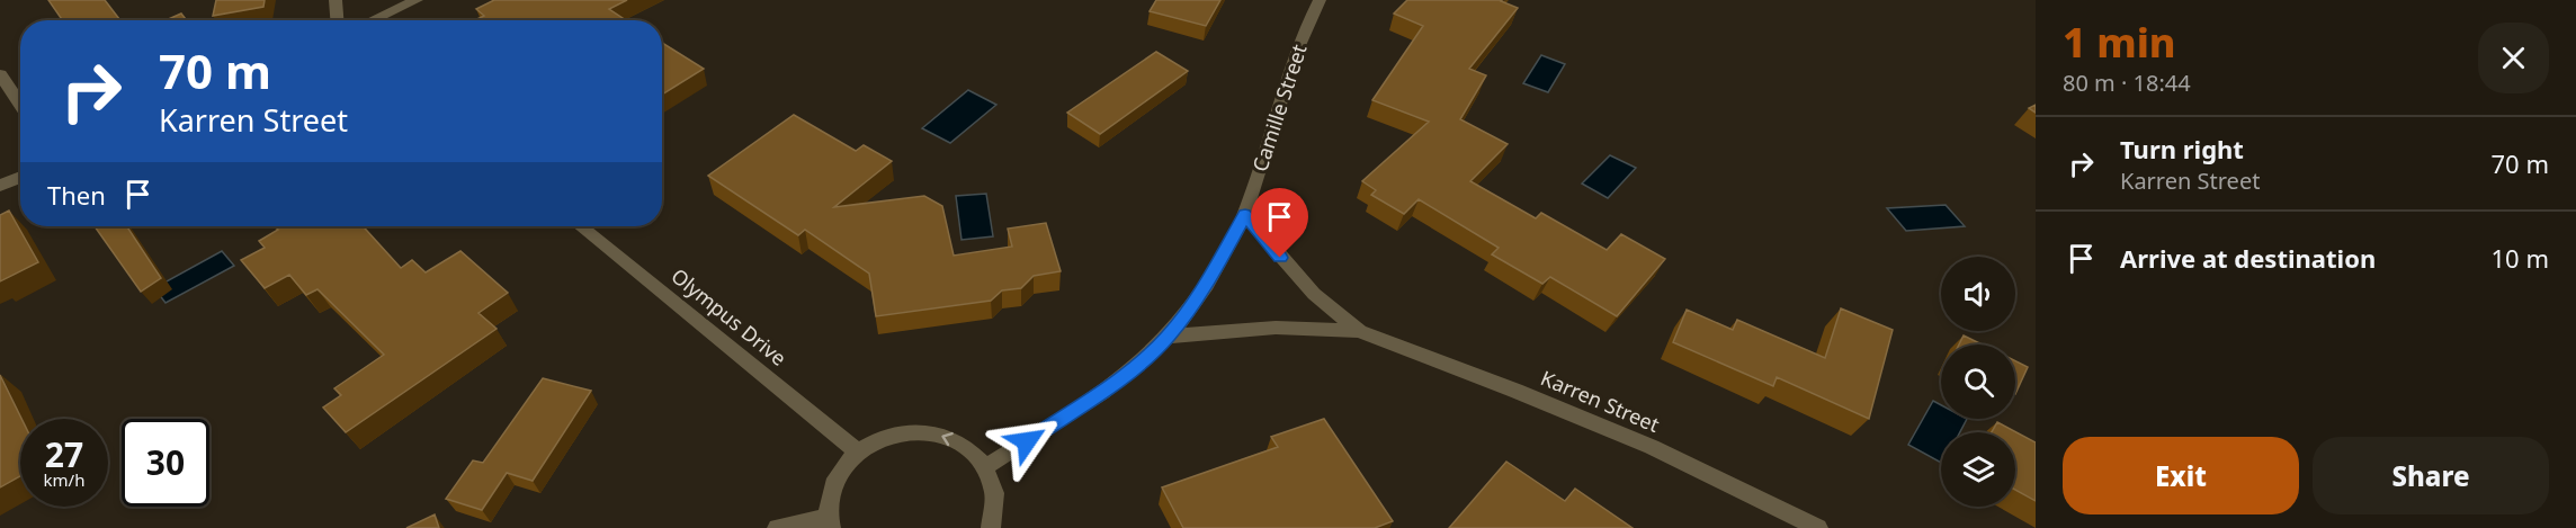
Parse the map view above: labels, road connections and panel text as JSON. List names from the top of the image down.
{
  "streets": {
    "street": ["Camille Street", "Olympus Drive", "Karren Street"]
  },
  "crossings": [
    ["Camille Street", "Karren Street"]
  ],
  "page": {
    "heading": ["1 min", "80 m · 18:44"],
    "turn": ["70 m", "Karren Street"],
    "list": [
      {
        "name": "Turn right",
        "note": "Karren Street",
        "value": "70 m"
      },
      {
        "name": "Arrive at destination",
        "value": "10 m"
      }
    ],
    "then": "Then",
    "speed": "27 km/h",
    "limit": "30",
    "buttons": ["Exit", "Share"]
  }
}
